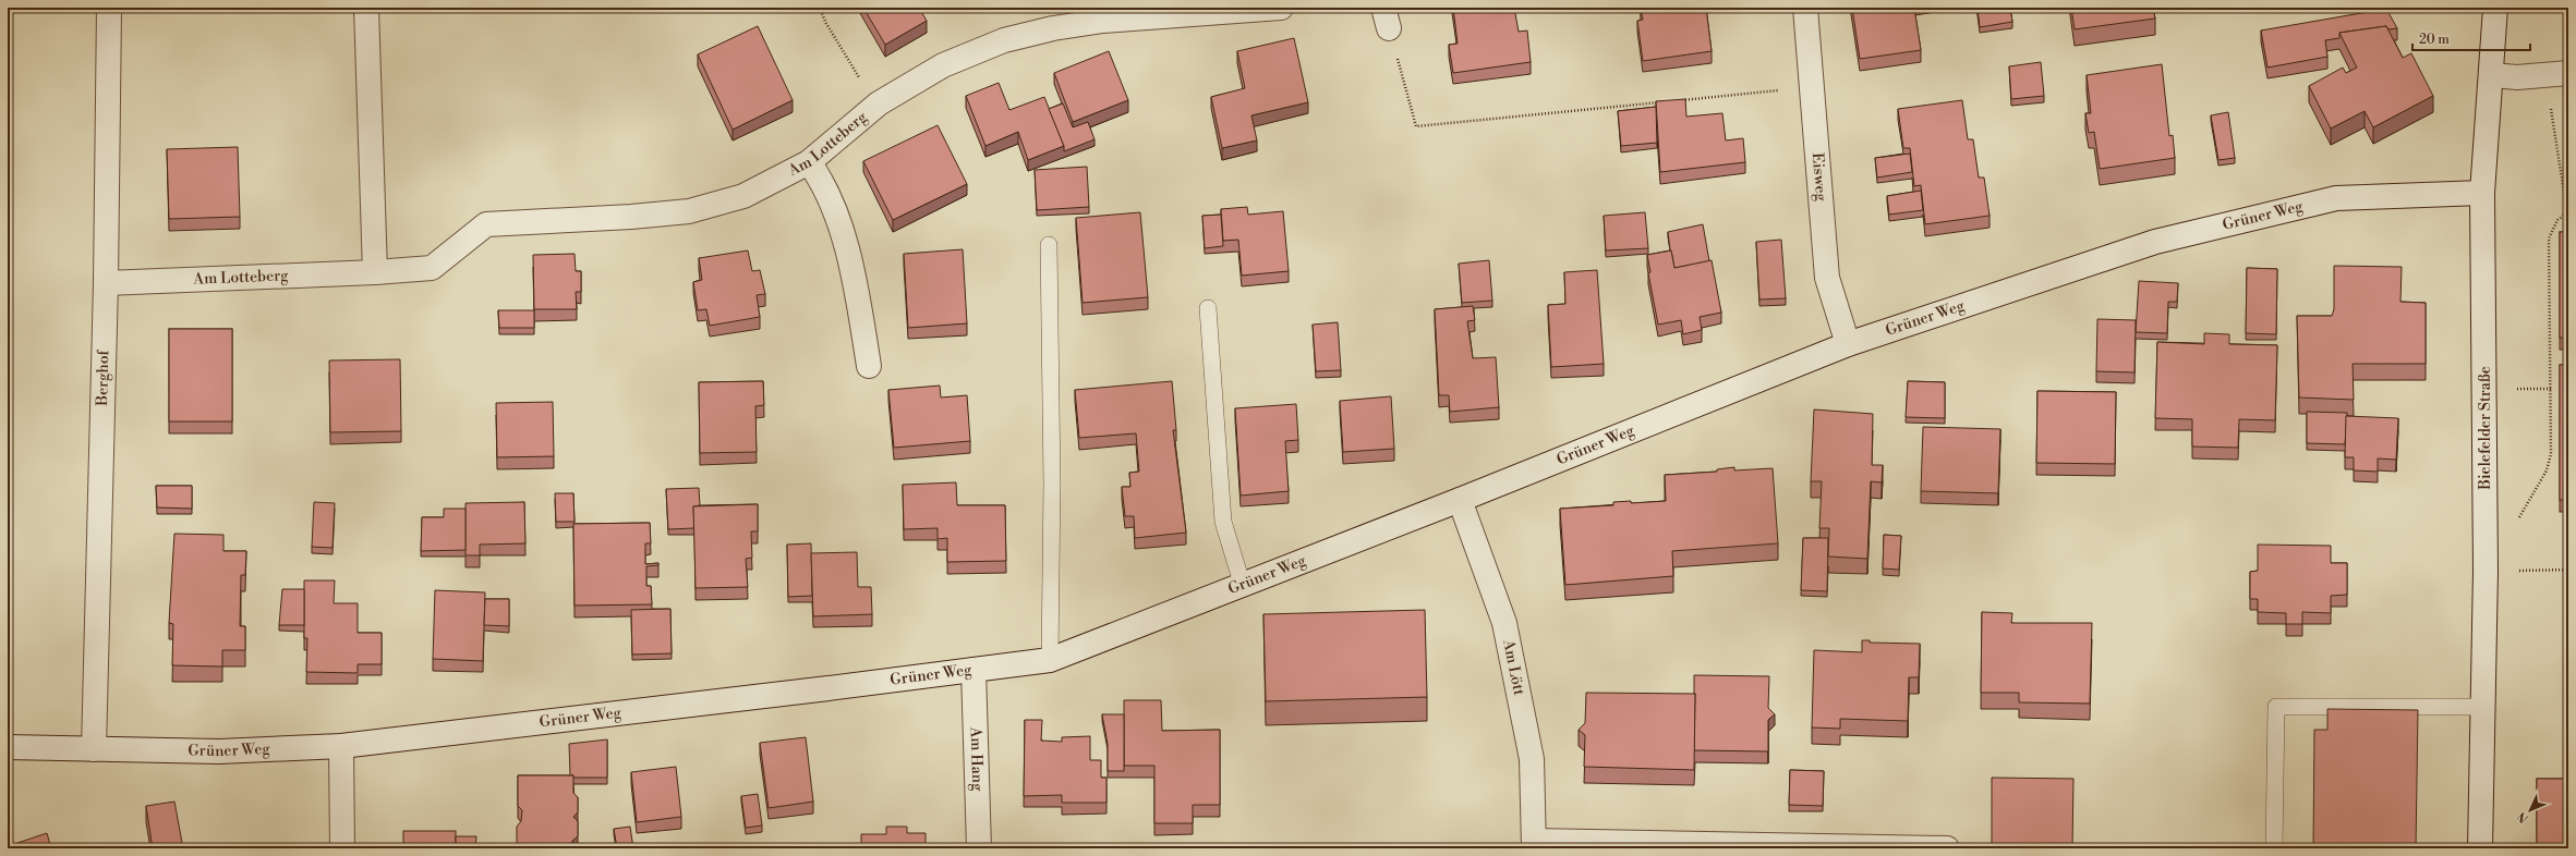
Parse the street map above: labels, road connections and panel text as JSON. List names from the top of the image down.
{
  "streets": {
    "street": [
      "Am Lotteberg",
      "Eisweg",
      "Grüner Weg",
      "Berghof",
      "Bielefelder Straße",
      "Am Lött",
      "Am Hang"
    ]
  },
  "crossings": [
    ["Am Lotteberg", "Berghof"],
    ["Eisweg", "Grüner Weg"],
    ["Grüner Weg", "Berghof"],
    ["Grüner Weg", "Bielefelder Straße"],
    ["Grüner Weg", "Am Lött"],
    ["Grüner Weg", "Am Hang"]
  ],
  "scale_bar": "20 m",
  "north": "bottom left"
}
